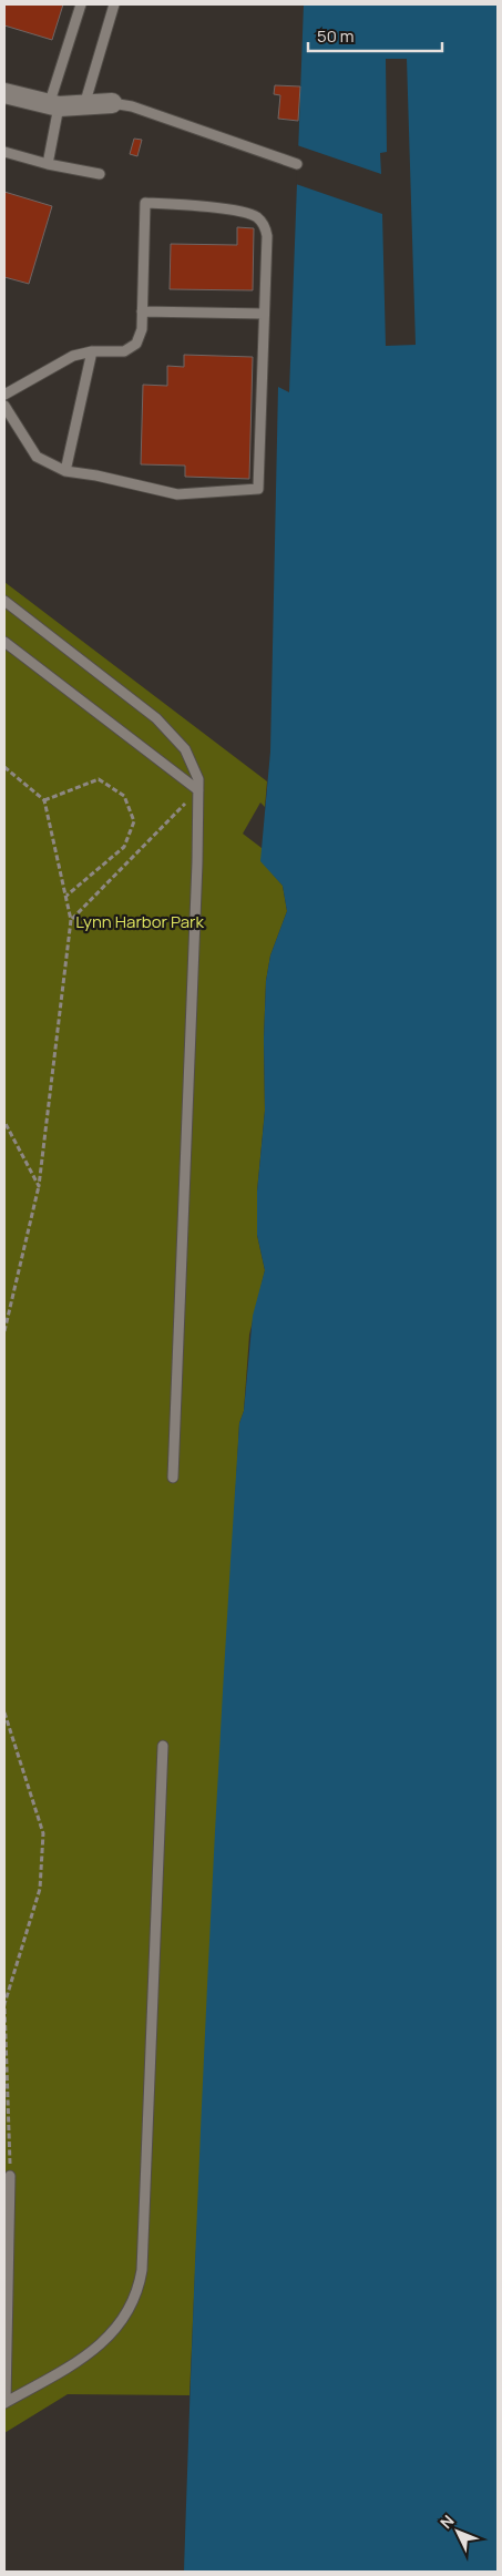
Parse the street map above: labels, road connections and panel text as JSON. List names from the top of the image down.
{
  "parks": ["Lynn Harbor Park"],
  "scale_bar": "50 m",
  "north": "top left"
}
